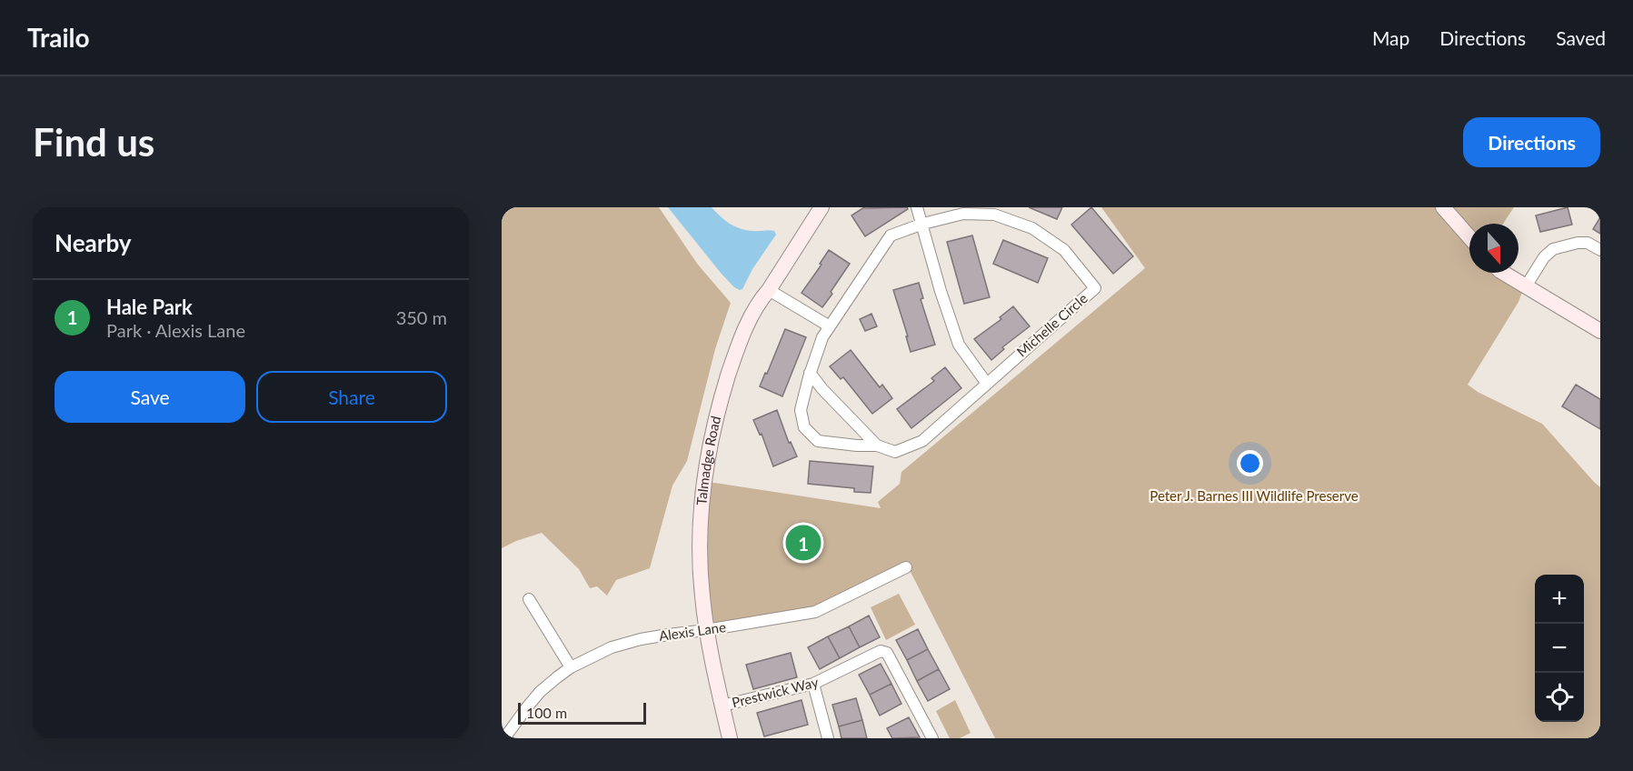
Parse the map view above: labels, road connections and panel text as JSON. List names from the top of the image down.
{
  "streets": {
    "street": [
      "Michelle Circle",
      "Talmadge Road",
      "Alexis Lane",
      "Prestwick Way"
    ]
  },
  "crossings": [
    ["Talmadge Road", "Alexis Lane"],
    ["Talmadge Road", "Prestwick Way"]
  ],
  "parks": ["Peter J. Barnes III Wildlife Preserve"],
  "scale_bar": "100 m",
  "north": "bottom",
  "page": {
    "header": "Trailo",
    "nav": ["Map", "Directions", "Saved"],
    "buttons": [
      "Directions",
      ["Save", "Share"]
    ],
    "title": "Find us",
    "heading": "Nearby",
    "list": [
      {
        "mark": "1",
        "name": "Hale Park",
        "note": "Park · Alexis Lane",
        "value": "350 m"
      }
    ],
    "pins": "1",
    "map_buttons": ["+", "−"],
    "scale": "100 m"
  }
}
